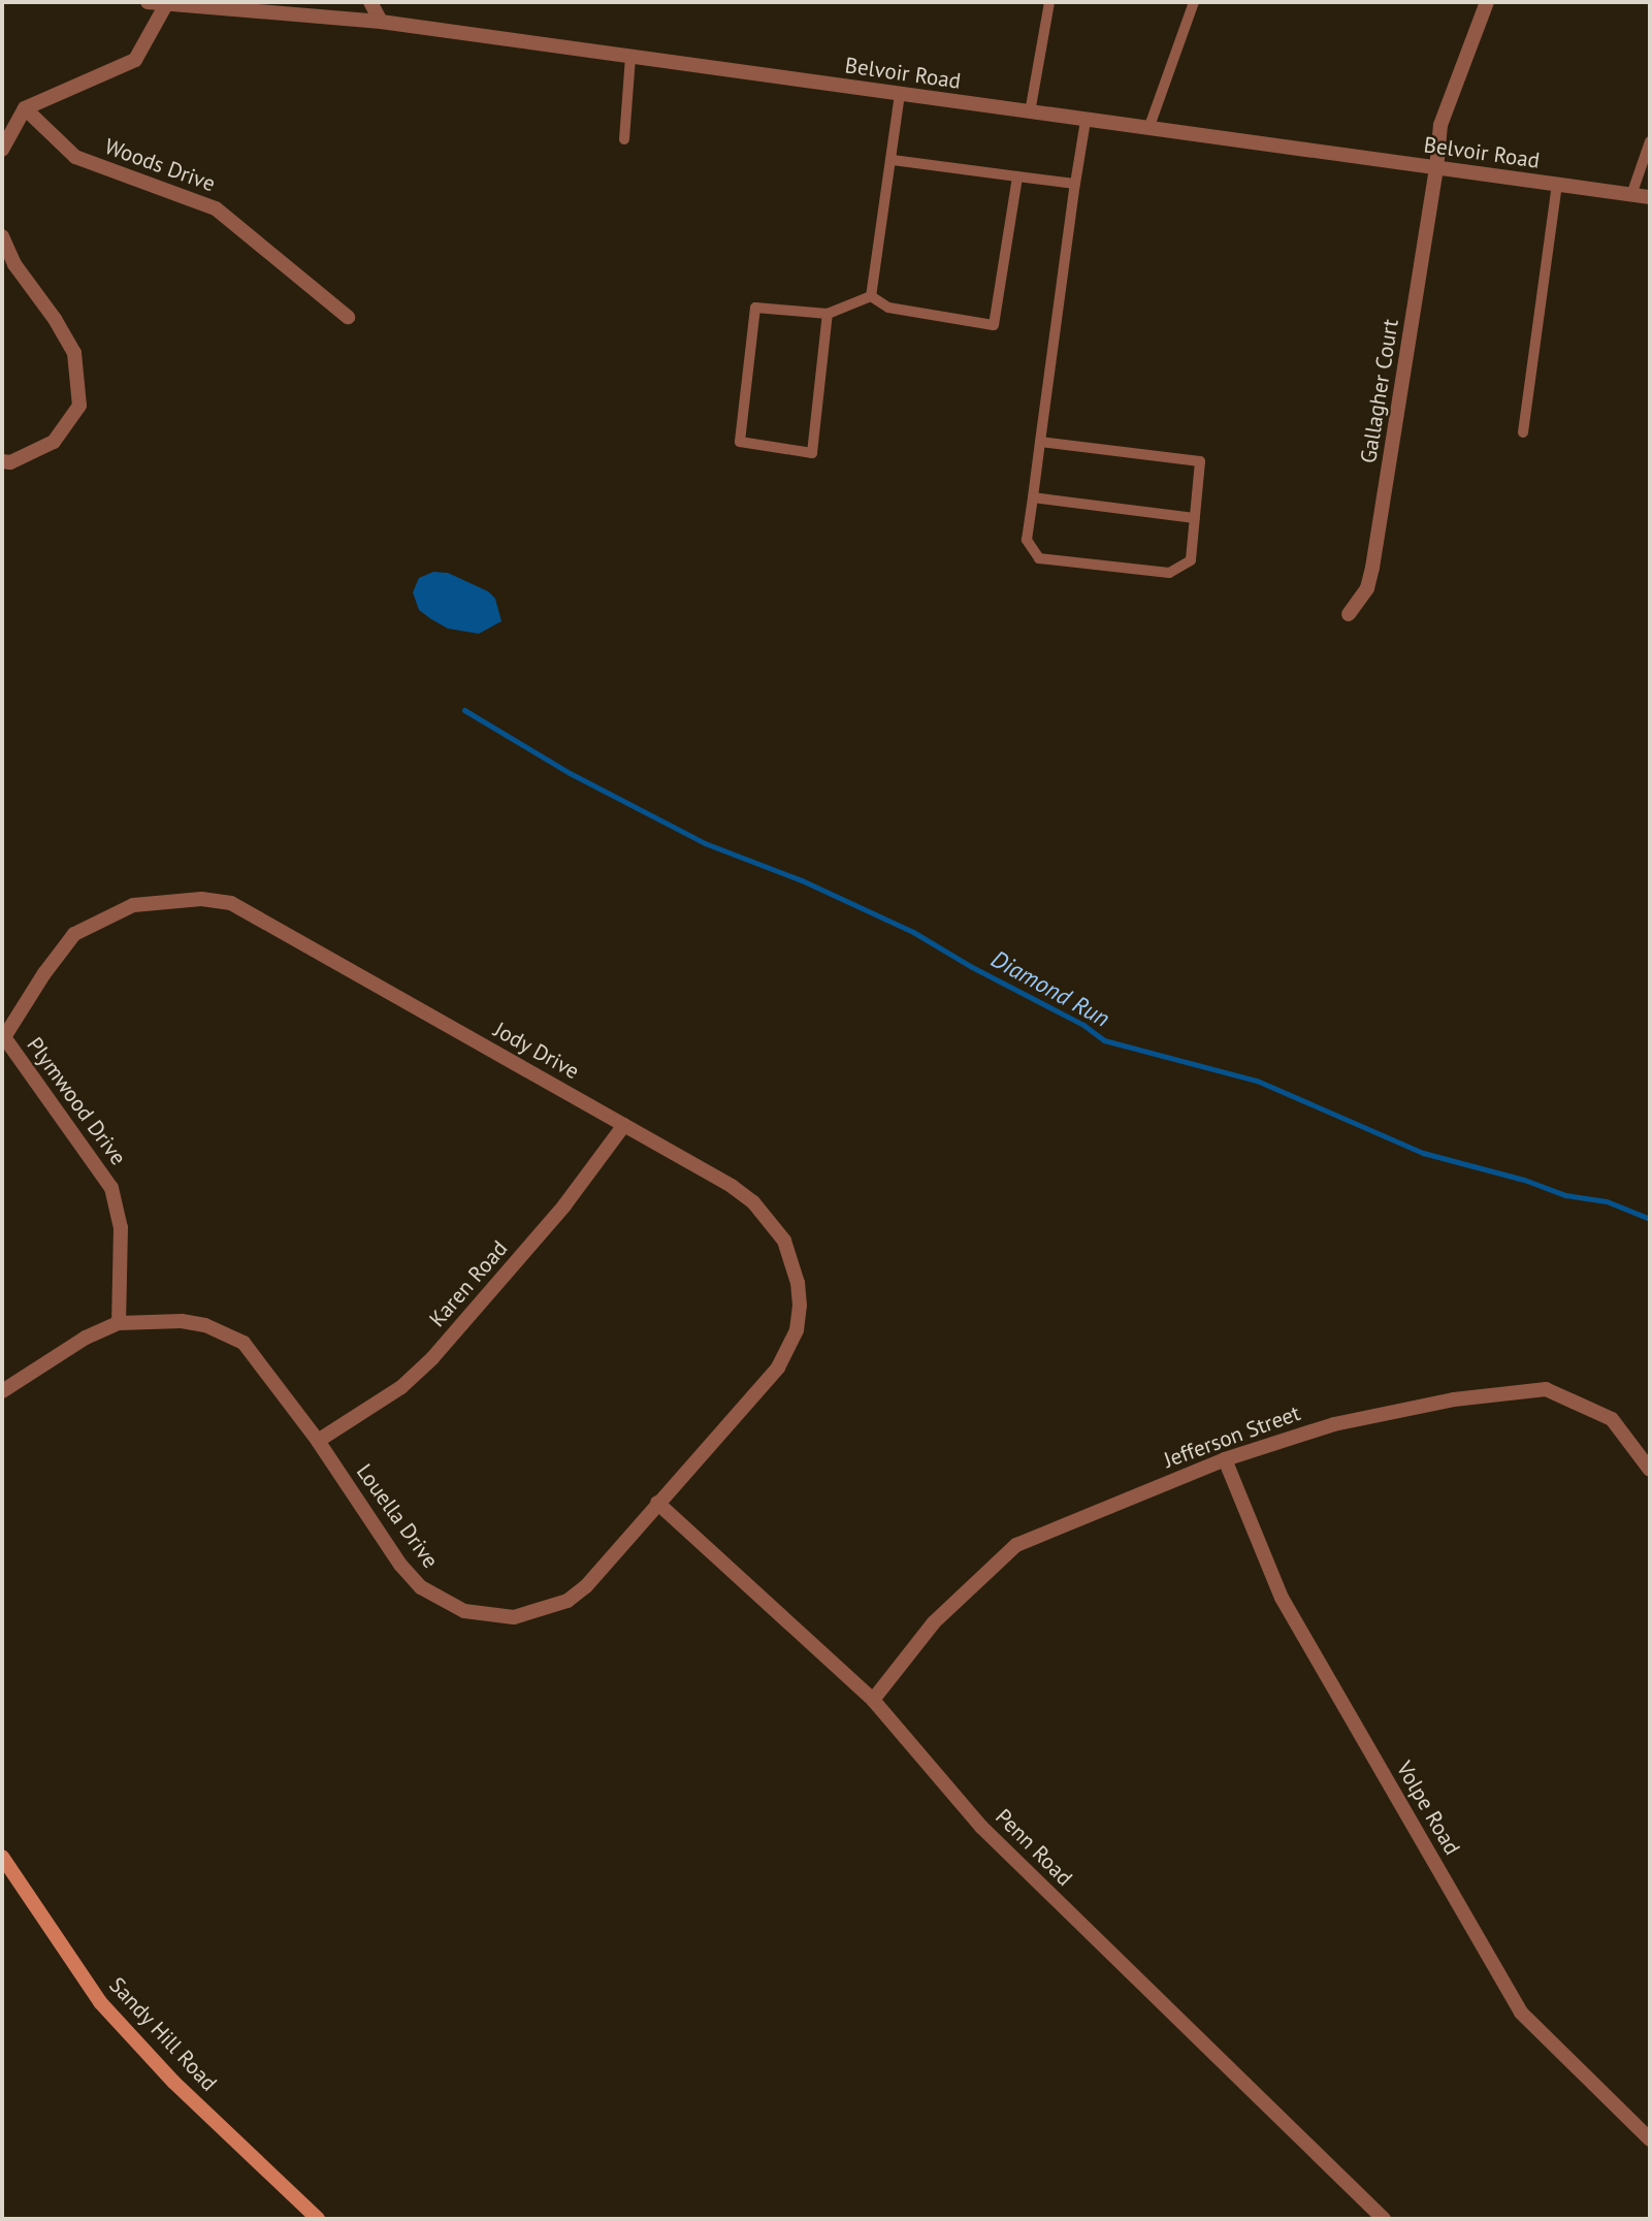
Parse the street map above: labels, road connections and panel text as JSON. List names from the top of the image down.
{
  "streets": {
    "main road": ["Sandy Hill Road"],
    "street": [
      "Belvoir Road",
      "Woods Drive",
      "Gallagher Court",
      "Jody Drive",
      "Plymwood Drive",
      "Karen Road",
      "Jefferson Street",
      "Louella Drive",
      "Volpe Road",
      "Penn Road"
    ]
  },
  "crossings": [
    ["Belvoir Road", "Gallagher Court"],
    ["Jody Drive", "Plymwood Drive"],
    ["Jody Drive", "Karen Road"],
    ["Jody Drive", "Louella Drive"],
    ["Jody Drive", "Penn Road"],
    ["Plymwood Drive", "Louella Drive"],
    ["Karen Road", "Louella Drive"],
    ["Jefferson Street", "Volpe Road"],
    ["Jefferson Street", "Penn Road"],
    ["Louella Drive", "Penn Road"]
  ],
  "water": ["Diamond Run"]
}
